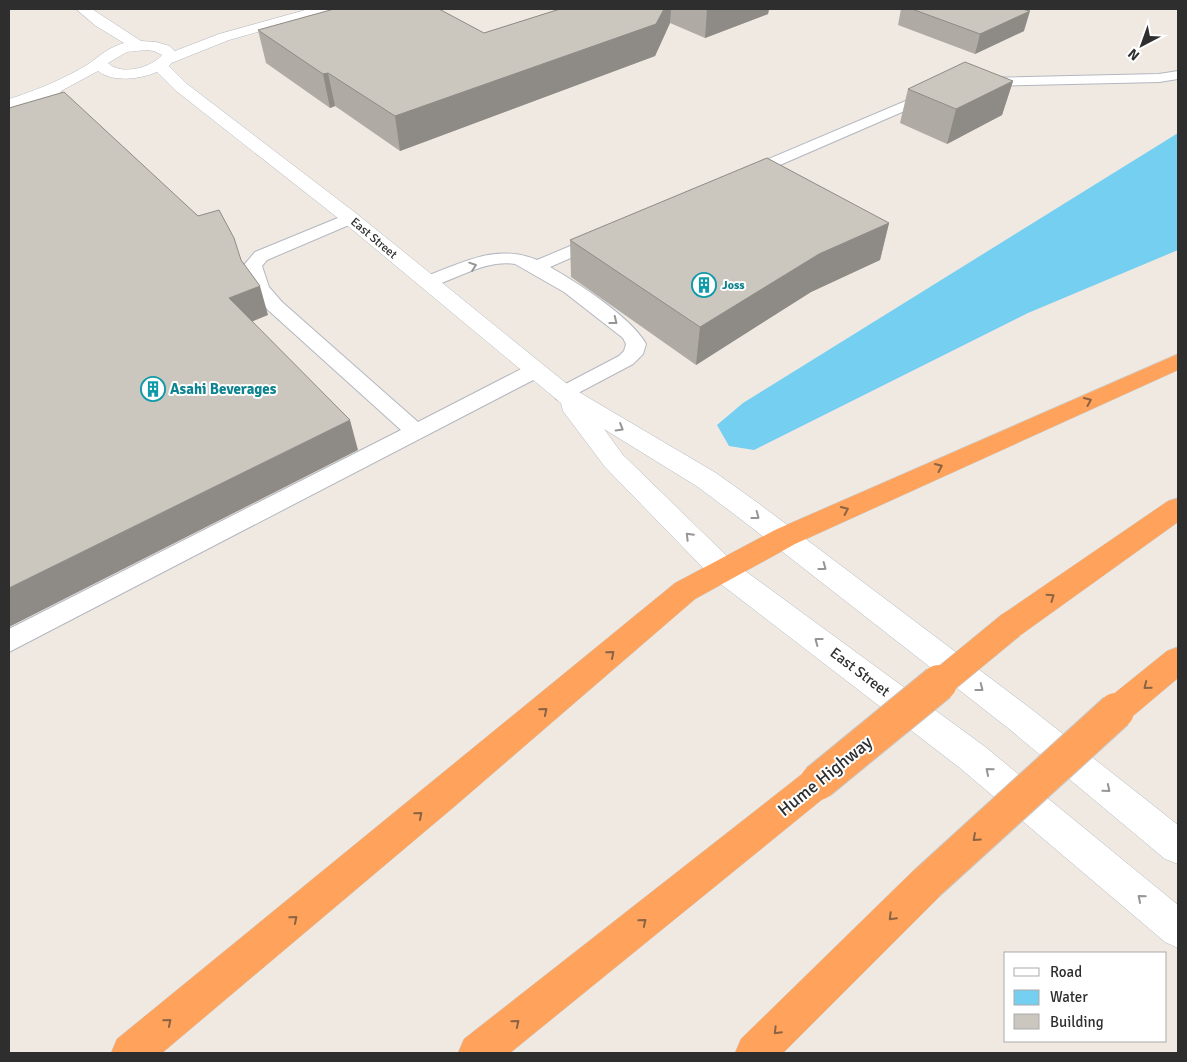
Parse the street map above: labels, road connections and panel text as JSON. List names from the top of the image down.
{
  "streets": {
    "highway": ["Hume Highway"],
    "main road": ["East Street"]
  },
  "places": {
    "building": ["Joss", "Asahi Beverages"]
  },
  "legend": ["Road", "Water", "Building"],
  "north": "bottom left"
}
